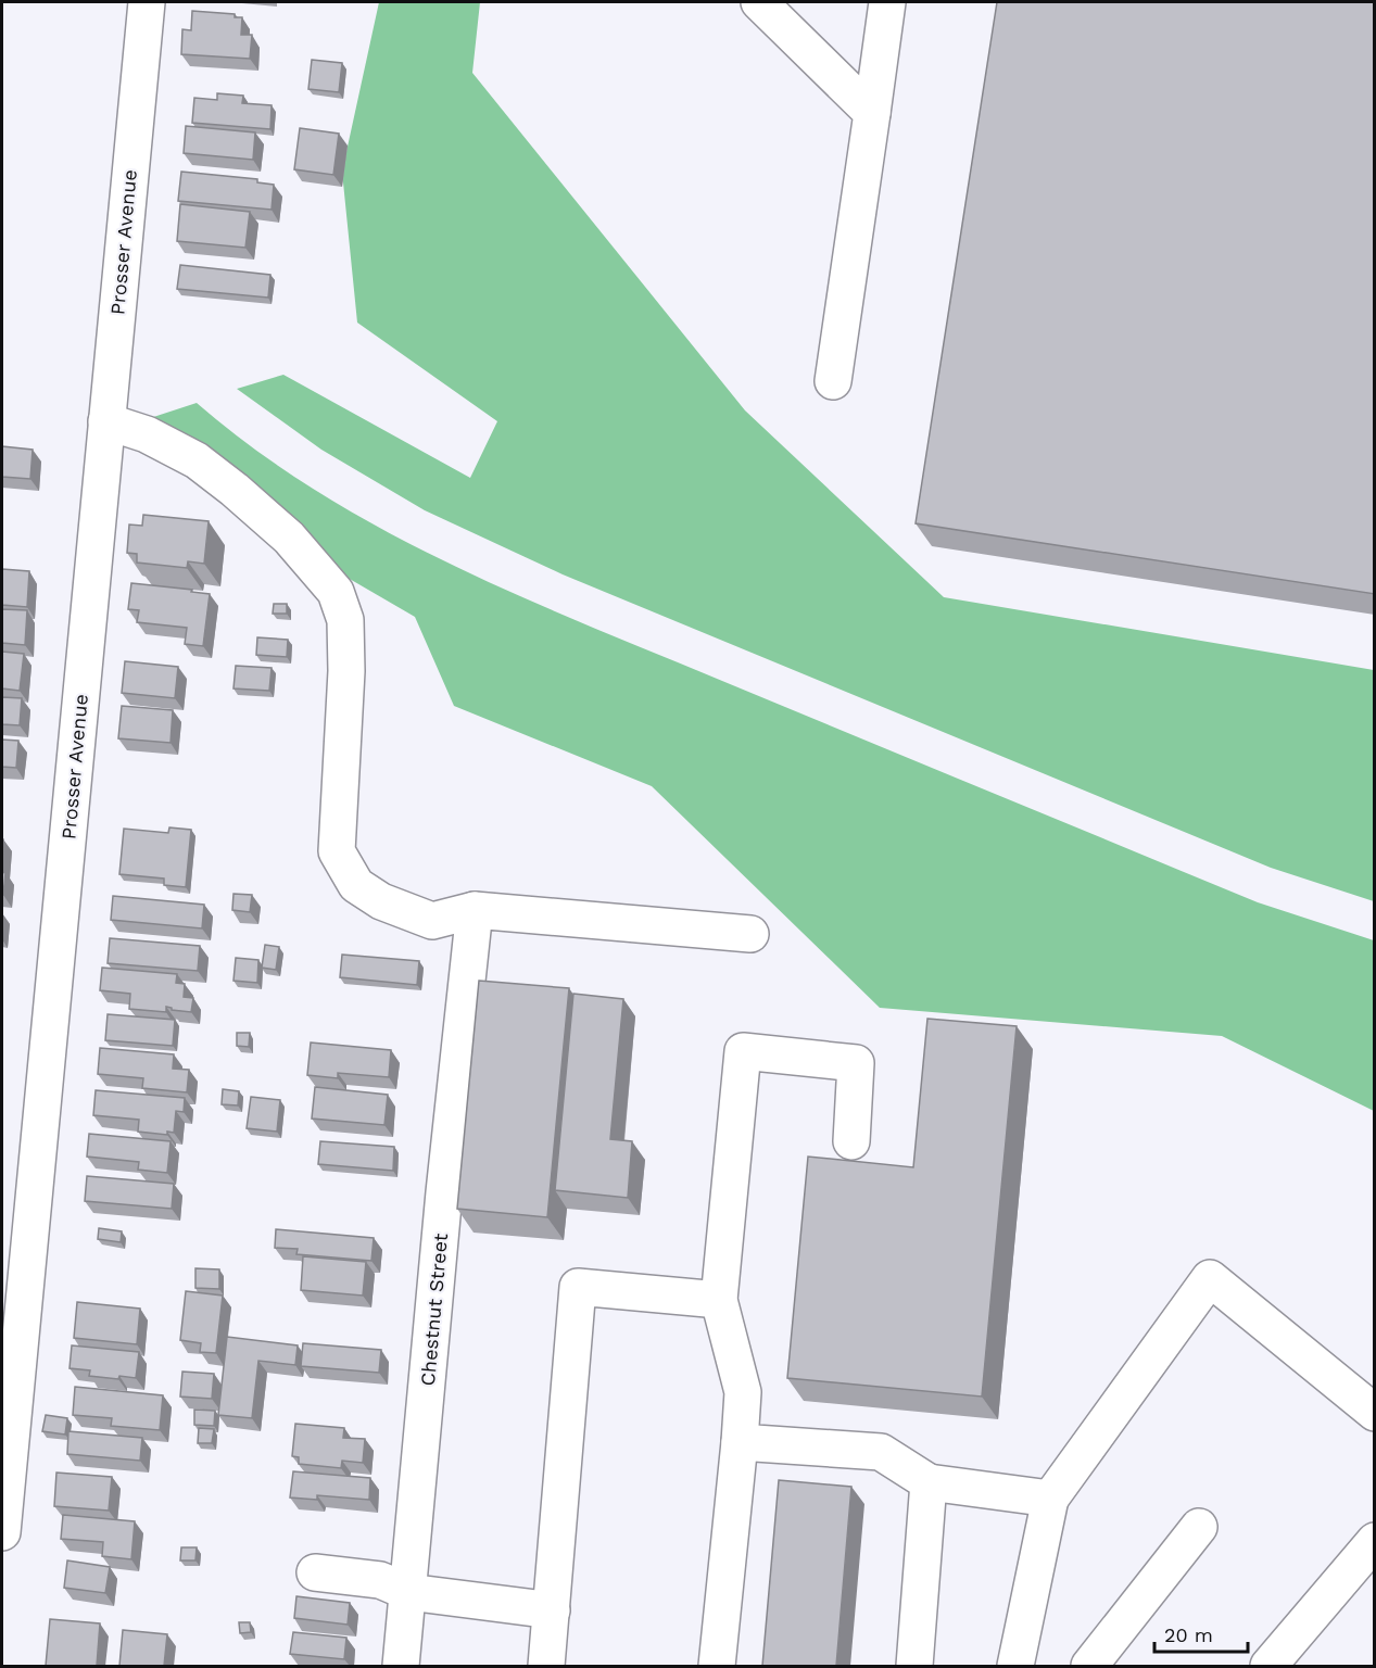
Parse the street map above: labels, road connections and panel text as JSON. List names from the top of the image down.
{
  "streets": {
    "street": ["Prosser Avenue", "Chestnut Street"]
  },
  "scale_bar": "20 m"
}
